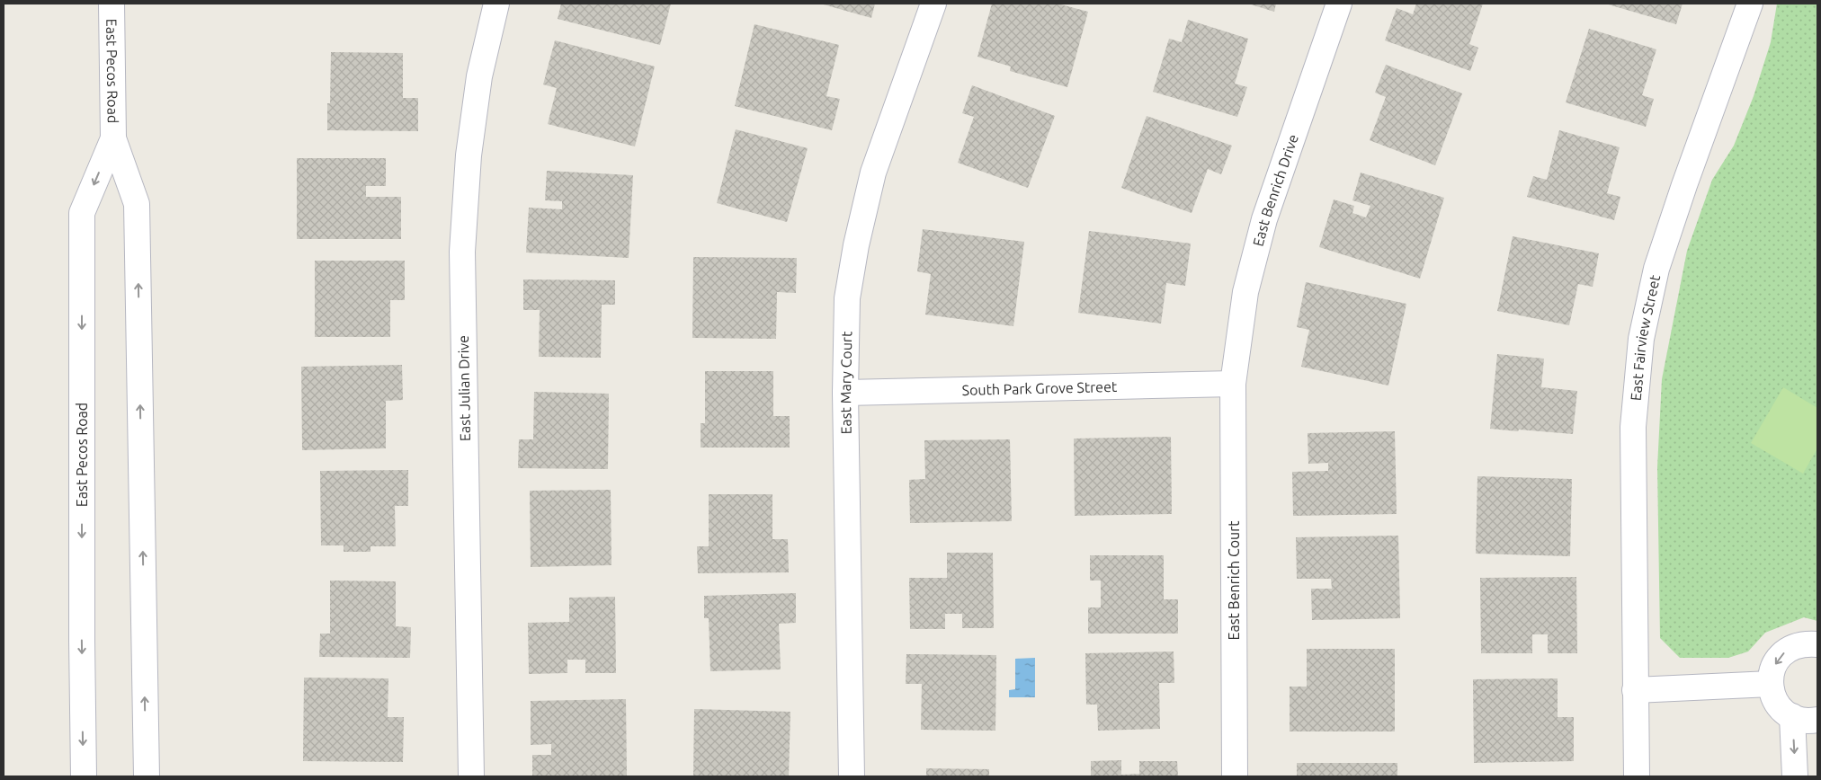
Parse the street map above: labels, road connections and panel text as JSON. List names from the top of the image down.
{
  "streets": {
    "street": [
      "East Pecos Road",
      "East Benrich Drive",
      "East Fairview Street",
      "East Mary Court",
      "East Julian Drive",
      "South Park Grove Street",
      "East Benrich Court"
    ]
  },
  "crossings": [
    ["East Benrich Drive", "South Park Grove Street"],
    ["East Benrich Drive", "East Benrich Court"],
    ["East Mary Court", "South Park Grove Street"],
    ["South Park Grove Street", "East Benrich Court"]
  ]
}
